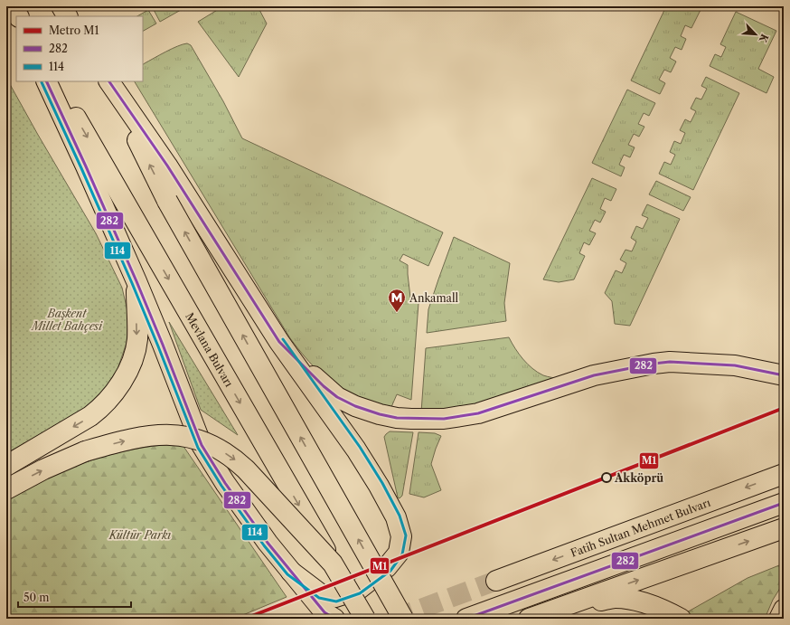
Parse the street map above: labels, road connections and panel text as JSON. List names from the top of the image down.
{
  "streets": {
    "highway": ["Mevlana Bulvarı", "Fatih Sultan Mehmet Bulvarı"]
  },
  "parks": ["Başkent Millet Bahçesi", "Kültür Parkı"],
  "places": {
    "metro station": ["Ankamall"],
    "other": ["Akköprü"]
  },
  "lines": ["transit line 282", "transit line 114", "metro line M1"],
  "legend": ["Metro M1", "282", "114"],
  "scale_bar": "50 m",
  "north": "bottom right"
}
